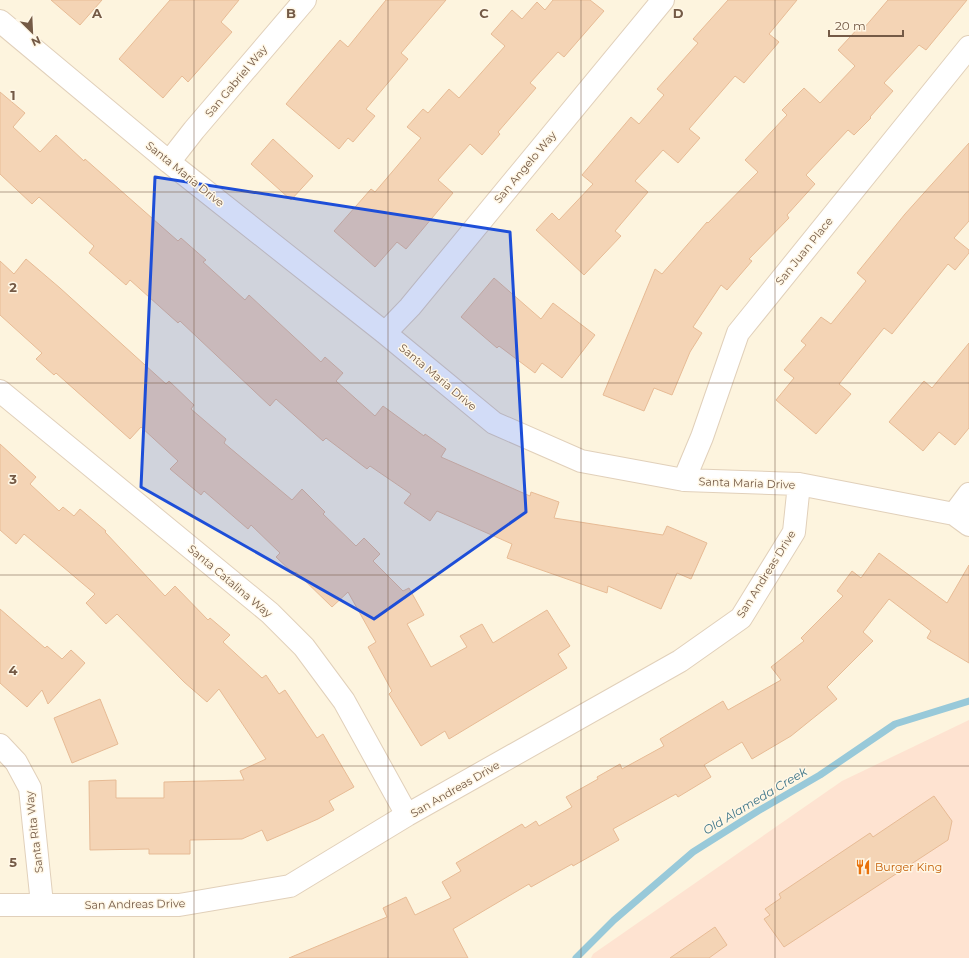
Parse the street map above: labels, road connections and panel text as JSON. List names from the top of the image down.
{
  "streets": {
    "street": [
      "San Gabriel Way",
      "San Angelo Way",
      "Santa Maria Drive",
      "San Juan Place",
      "San Andreas Drive",
      "Santa Catalina Way",
      "Santa Rita Way"
    ]
  },
  "crossings": [
    ["San Gabriel Way", "Santa Maria Drive"],
    ["San Angelo Way", "Santa Maria Drive"],
    ["Santa Maria Drive", "San Juan Place"],
    ["Santa Maria Drive", "San Andreas Drive"],
    ["San Andreas Drive", "Santa Catalina Way"],
    ["San Andreas Drive", "Santa Rita Way"]
  ],
  "water": ["Old Alameda Creek"],
  "places": {
    "restaurant": ["Burger King"]
  },
  "scale_bar": "20 m",
  "north": "bottom right",
  "grid": {
    "columns": [
      "A",
      "B",
      "C",
      "D"
    ],
    "rows": [
      "1",
      "2",
      "3",
      "4",
      "5"
    ]
  }
}
